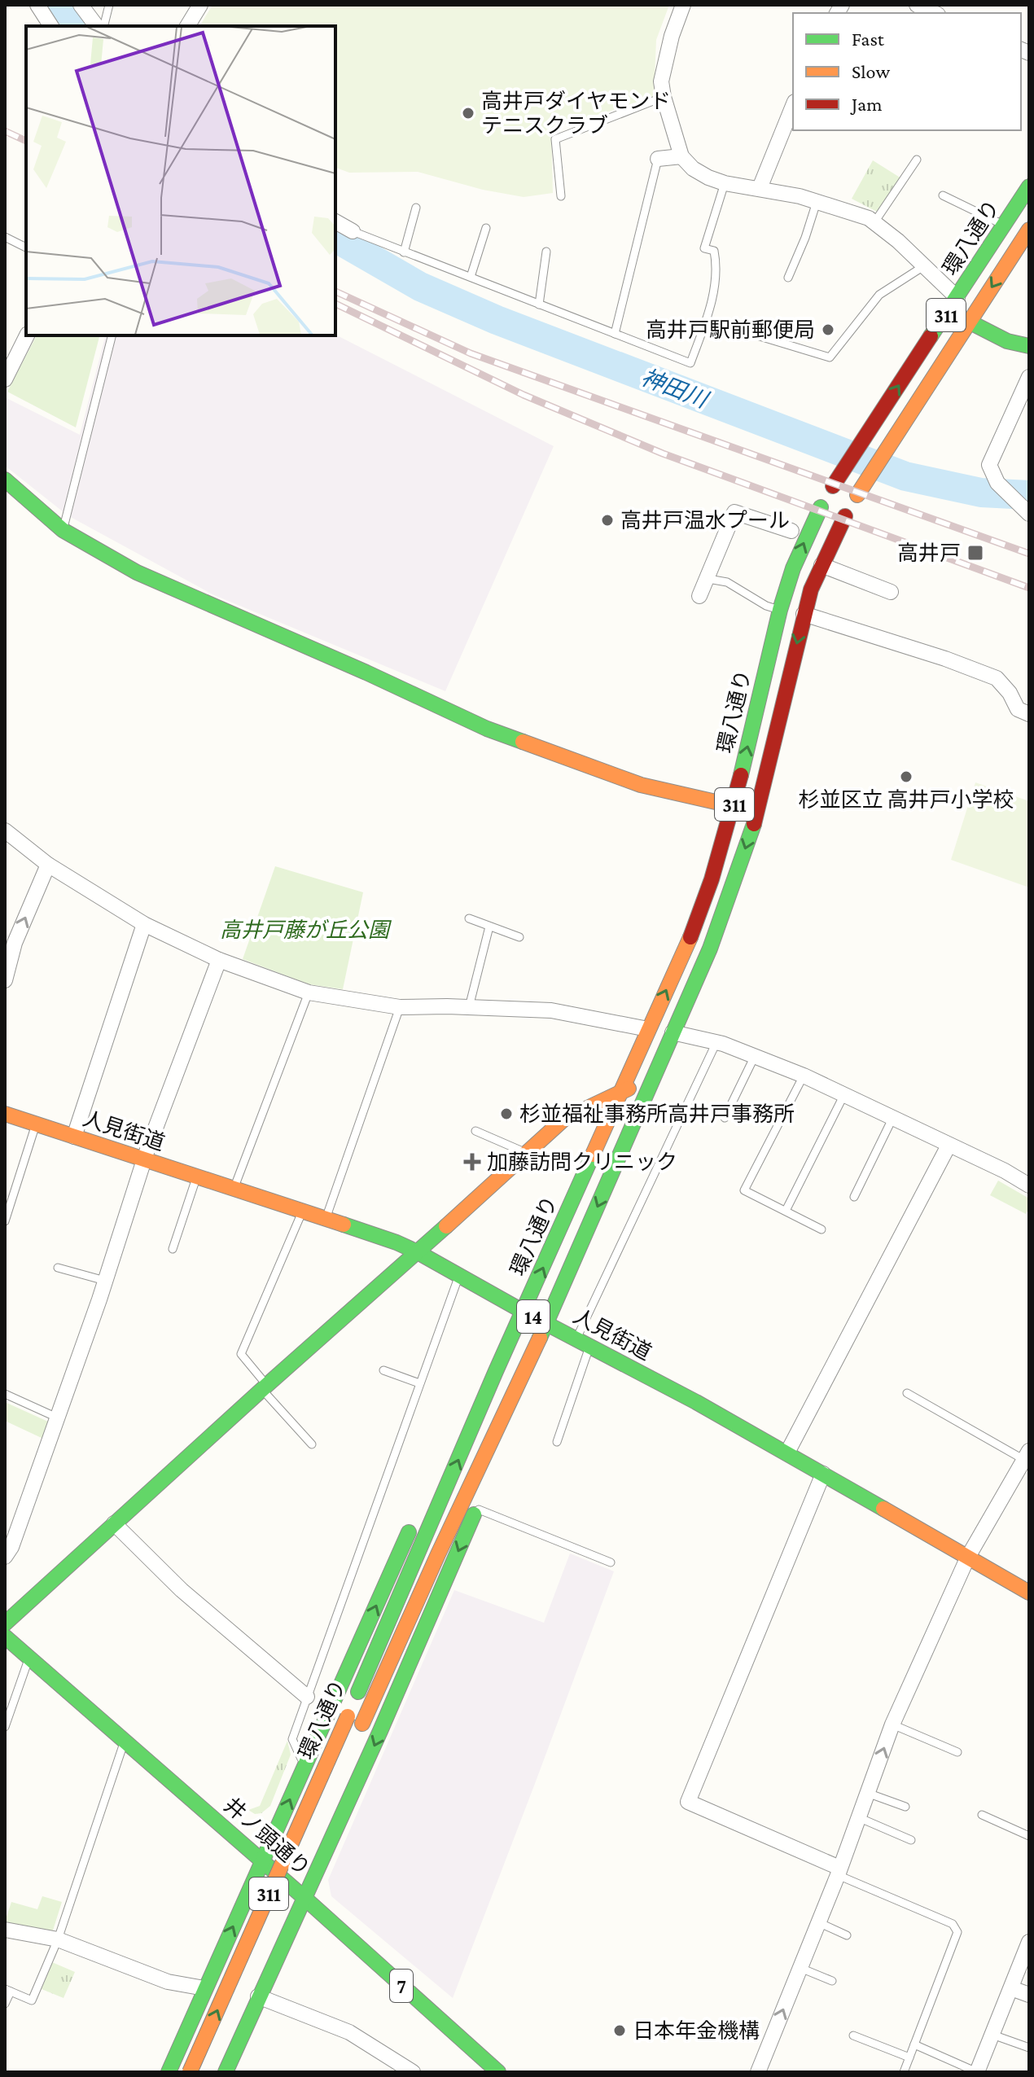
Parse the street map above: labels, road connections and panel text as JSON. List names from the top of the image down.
{
  "streets": {
    "main road": [
      "環八通り",
      "311",
      "人見街道",
      "14",
      "井ノ頭通り",
      "7"
    ]
  },
  "crossings": [
    ["環八通り", "人見街道"]
  ],
  "water": ["神田川"],
  "parks": ["高井戸藤が丘公園"],
  "places": {
    "other": [
      "高井戸ダイヤモンド テニスクラブ",
      "高井戸駅前郵便局",
      "高井戸温水プール",
      "杉並区立 高井戸小学校",
      "杉並福祉事務所高井戸事務所",
      "日本年金機構"
    ],
    "transit": ["高井戸"],
    "health": ["加藤訪問クリニック"]
  },
  "legend": ["Fast", "Slow", "Jam"]
}
